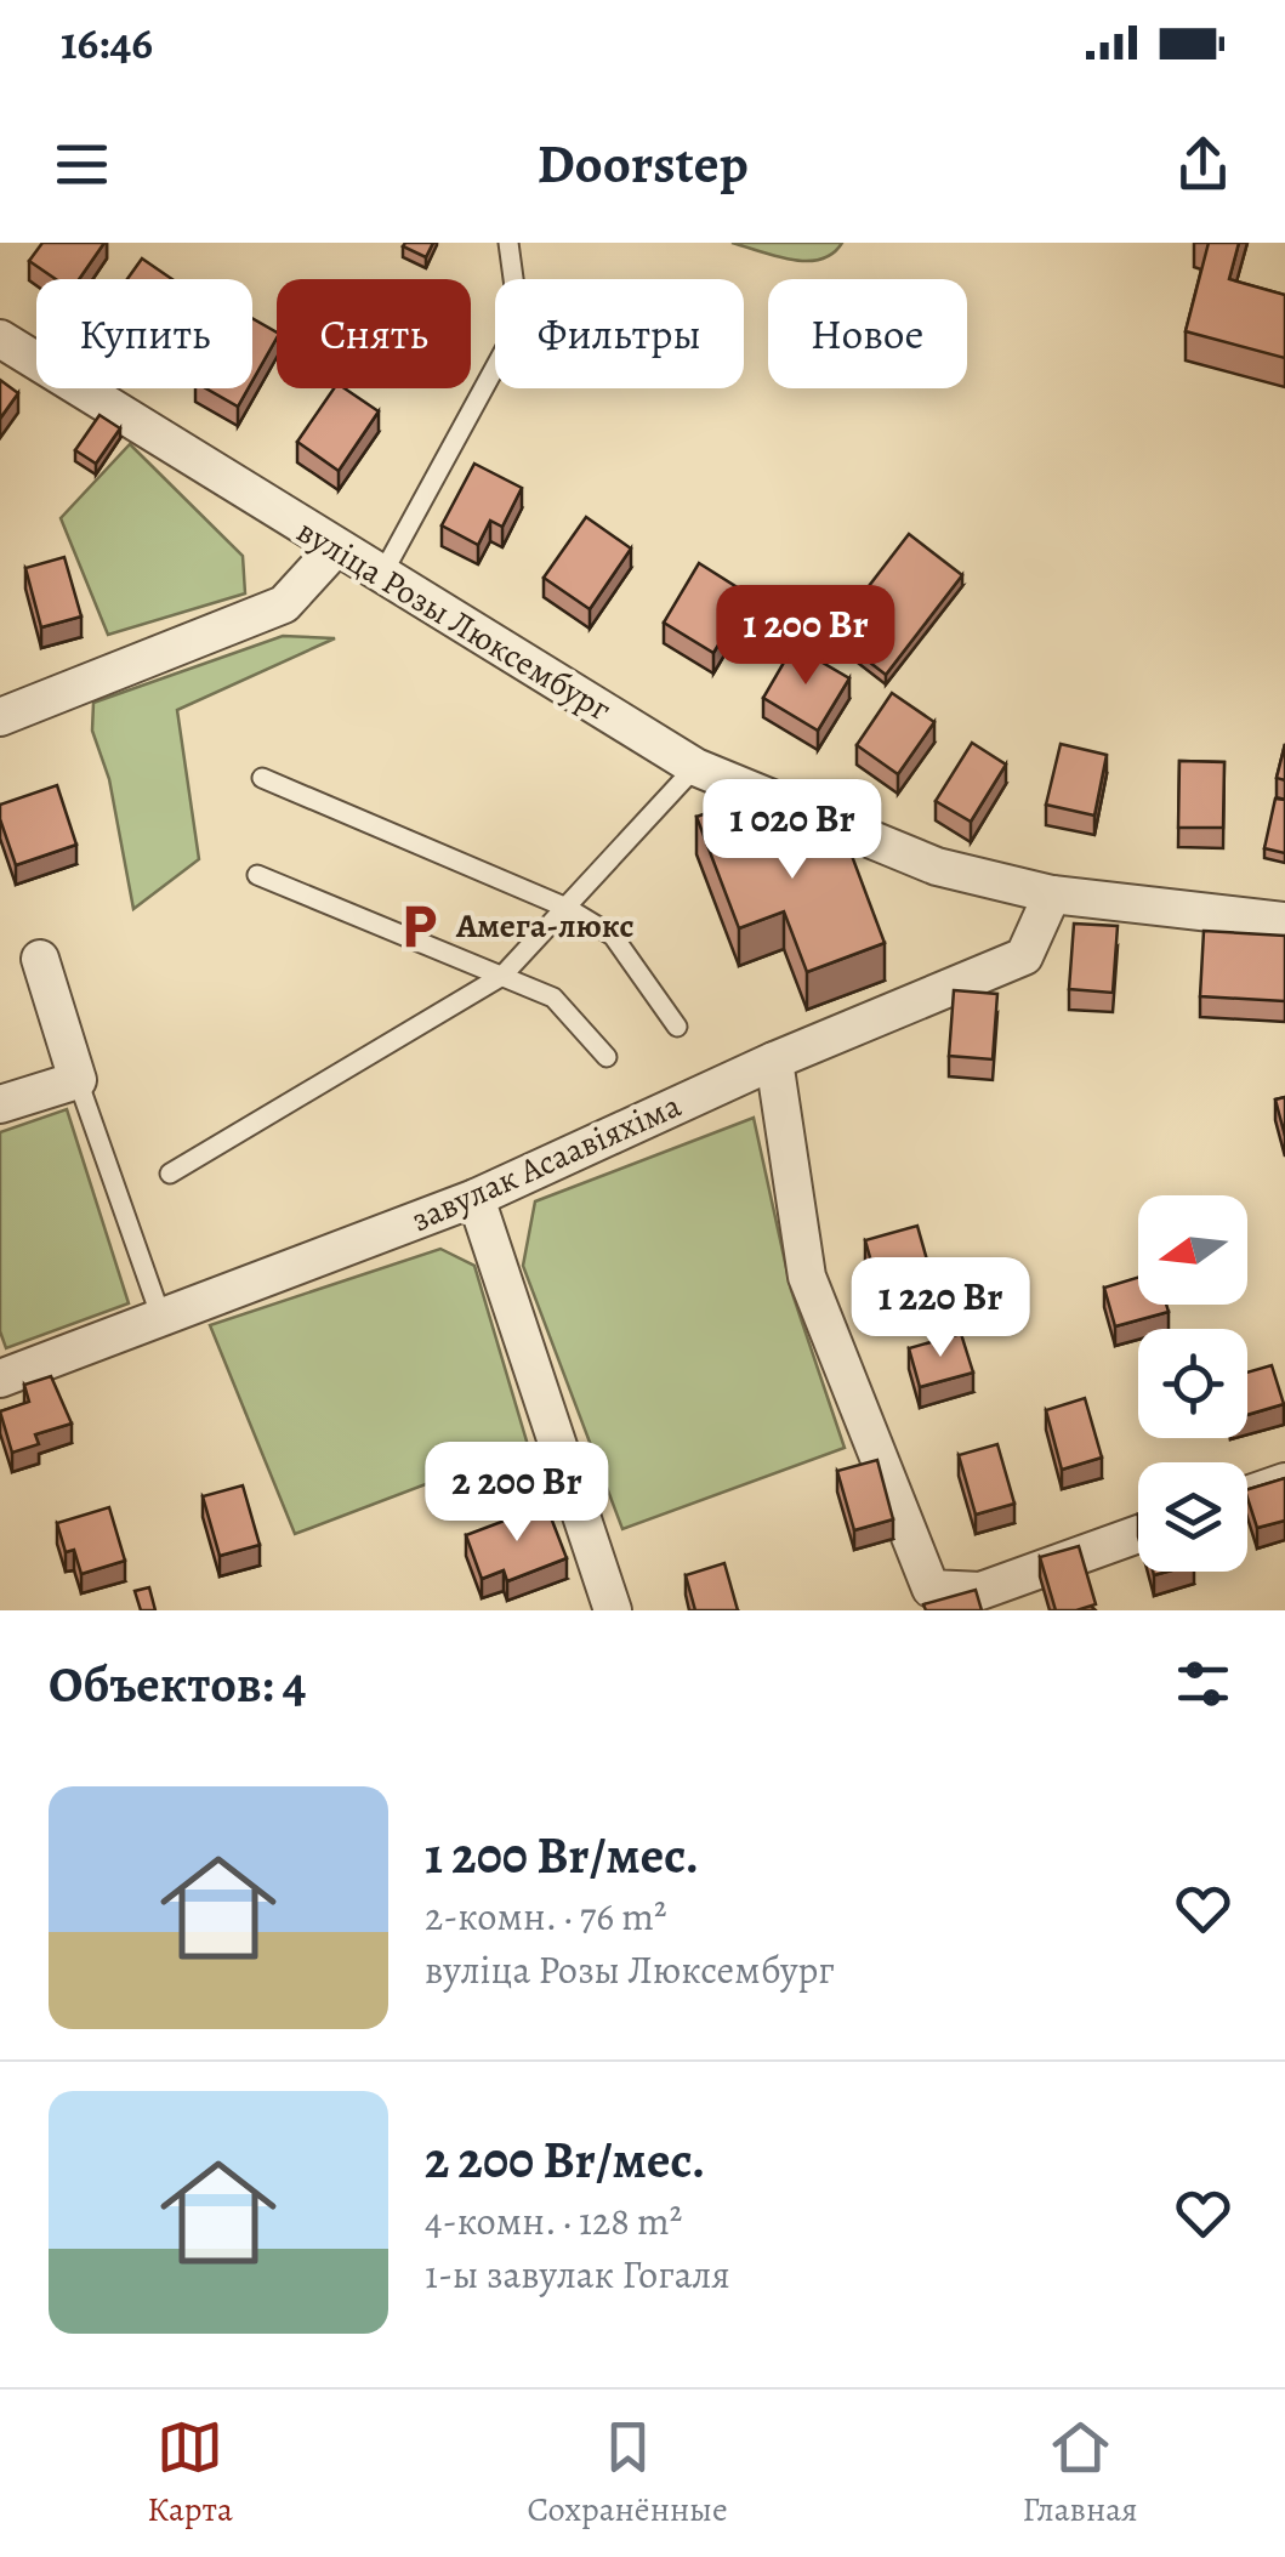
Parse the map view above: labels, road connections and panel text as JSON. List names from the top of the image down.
{
  "streets": {
    "street": ["вуліца Розы Люксембург", "завулак Асаавіяхіма"]
  },
  "crossings": [
    ["вуліца Розы Люксембург", "завулак Асаавіяхіма"]
  ],
  "places": {
    "parking": ["Амега-люкс"]
  },
  "north": "left",
  "page": {
    "status": "16:46",
    "header": "Doorstep",
    "chip": [
      "Купить",
      "Снять",
      "Фильтры",
      "Новое"
    ],
    "price": [
      "1 200 Br",
      "1 020 Br",
      "1 220 Br",
      "2 200 Br"
    ],
    "heading": "Объектов: 4",
    "list": [
      {
        "name": "1 200 Br/мес.",
        "note": "2-комн. · 76 m² · вуліца Розы Люксембург"
      },
      {
        "name": "2 200 Br/мес.",
        "note": "4-комн. · 128 m² · 1-ы завулак Гогаля"
      }
    ],
    "tabs": ["Карта", "Сохранённые", "Главная"]
  }
}
